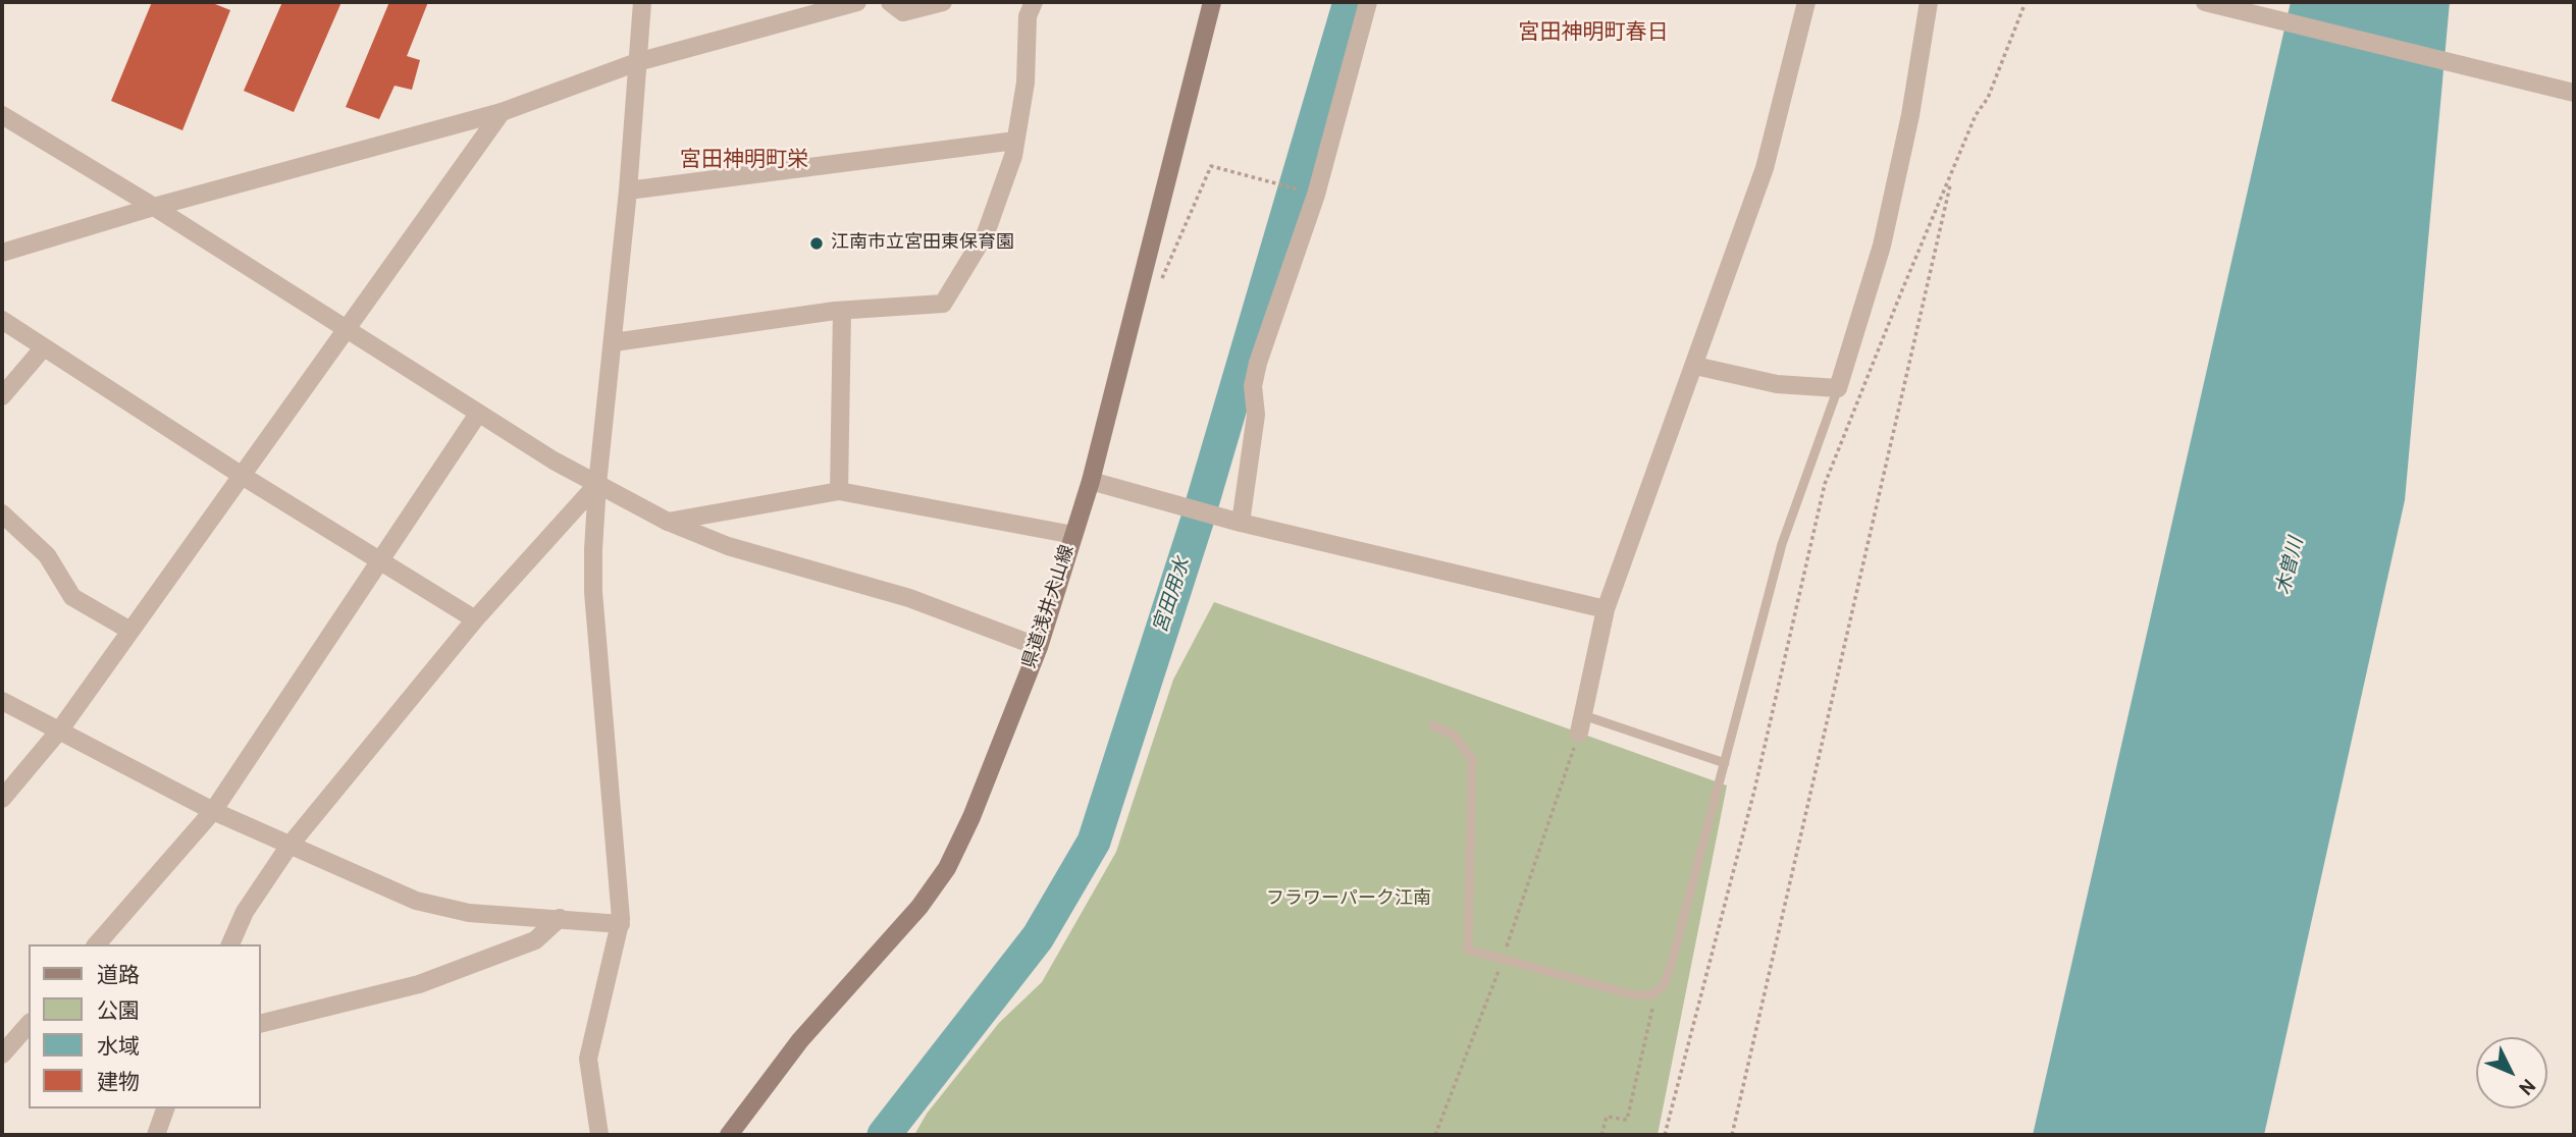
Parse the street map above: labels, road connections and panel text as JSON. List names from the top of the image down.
{
  "streets": {
    "main road": ["県道浅井犬山線"]
  },
  "districts": ["宮田神明町春日", "宮田神明町栄"],
  "water": ["木曽川", "宮田用水"],
  "parks": ["フラワーパーク江南"],
  "places": ["江南市立宮田東保育園"],
  "legend": [
    "道路",
    "公園",
    "水域",
    "建物"
  ],
  "north": "bottom right"
}
